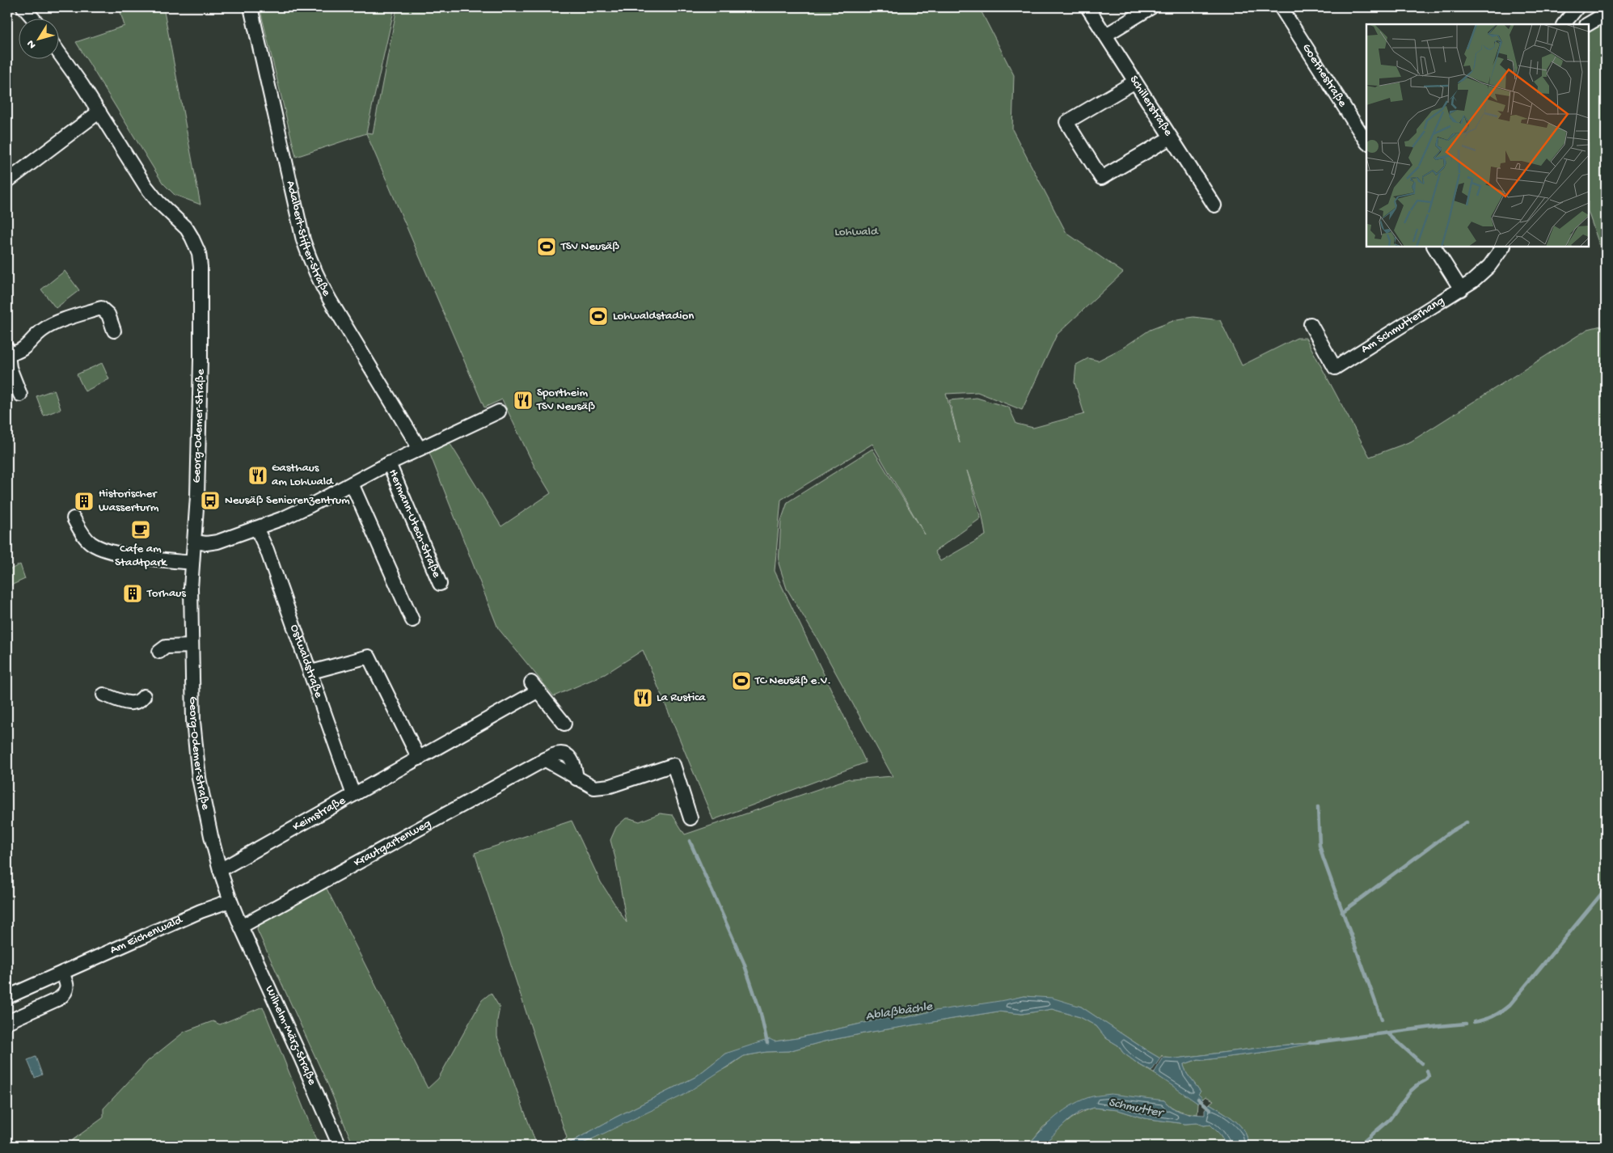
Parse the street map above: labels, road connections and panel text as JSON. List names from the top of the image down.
{
  "streets": {
    "street": [
      "Goethestraße",
      "Schillerstraße",
      "Adalbert-Stifter-Straße",
      "Am Schmutterhang",
      "Georg-Odemer-Straße",
      "Hermann-Utech-Straße",
      "Ostwaldstraße",
      "Keimstraße",
      "Krautgartenweg",
      "Am Eichenwald",
      "Wilhelm-März-Straße"
    ]
  },
  "crossings": [
    ["Adalbert-Stifter-Straße", "Hermann-Utech-Straße"],
    ["Georg-Odemer-Straße", "Hermann-Utech-Straße"],
    ["Georg-Odemer-Straße", "Keimstraße"],
    ["Georg-Odemer-Straße", "Krautgartenweg"],
    ["Georg-Odemer-Straße", "Am Eichenwald"],
    ["Georg-Odemer-Straße", "Wilhelm-März-Straße"],
    ["Hermann-Utech-Straße", "Ostwaldstraße"],
    ["Ostwaldstraße", "Keimstraße"],
    ["Krautgartenweg", "Wilhelm-März-Straße"]
  ],
  "water": ["Ablaßbächle", "Schmutter"],
  "parks": ["Lohwald"],
  "places": {
    "sports": ["TSV Neusäß", "Lohwaldstadion", "TC Neusäß e.V."],
    "restaurant": ["Sportheim TSV Neusäß", "Gasthaus am Lohwald", "La Rustica"],
    "bus stop": ["Neusäß Seniorenzentrum"],
    "building": ["Historischer Wasserturm", "Torhaus"],
    "cafe": ["Cafe am Stadtpark"]
  },
  "north": "bottom left"
}
